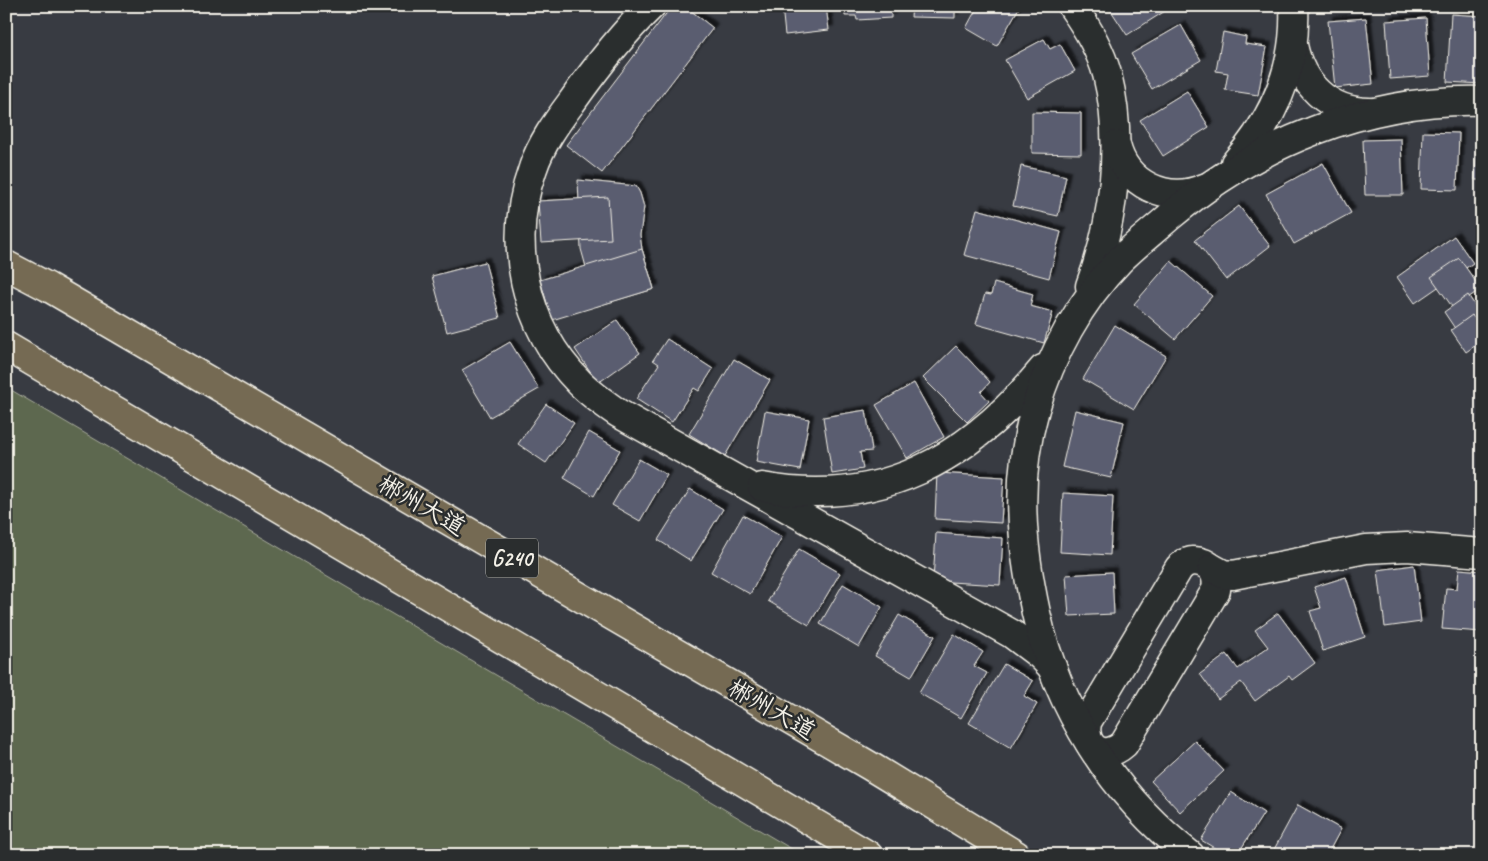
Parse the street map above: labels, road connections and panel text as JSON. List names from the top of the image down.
{
  "streets": {
    "highway": ["郴州大道", "G240"]
  }
}
